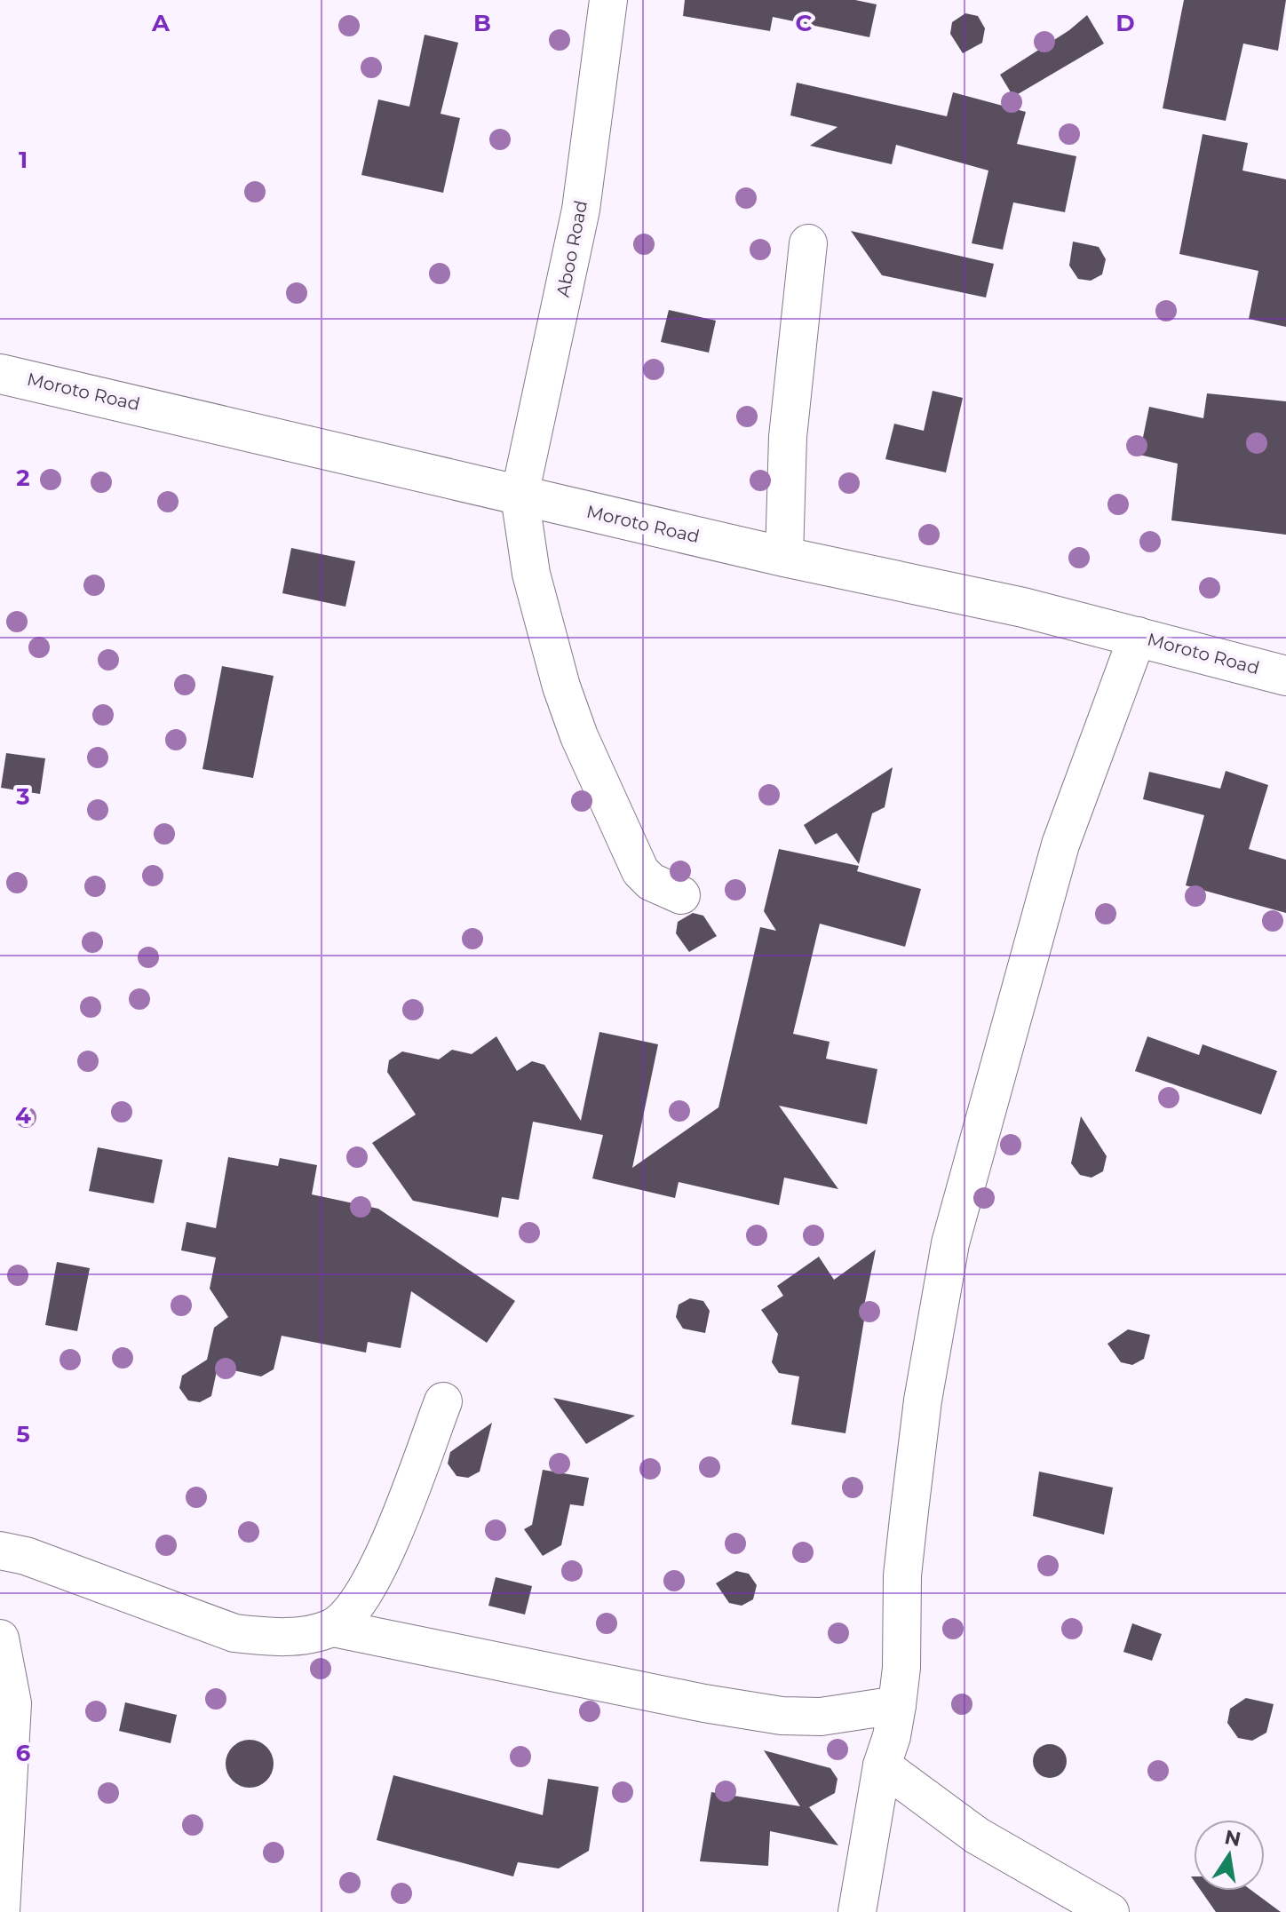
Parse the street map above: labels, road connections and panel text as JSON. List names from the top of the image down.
{
  "streets": {
    "main road": ["Moroto Road"],
    "street": ["Aboo Road"]
  },
  "crossings": [
    ["Aboo Road", "Moroto Road"]
  ],
  "north": "top",
  "grid": {
    "columns": [
      "A",
      "B",
      "C",
      "D"
    ],
    "rows": [
      "1",
      "2",
      "3",
      "4",
      "5",
      "6"
    ]
  }
}
